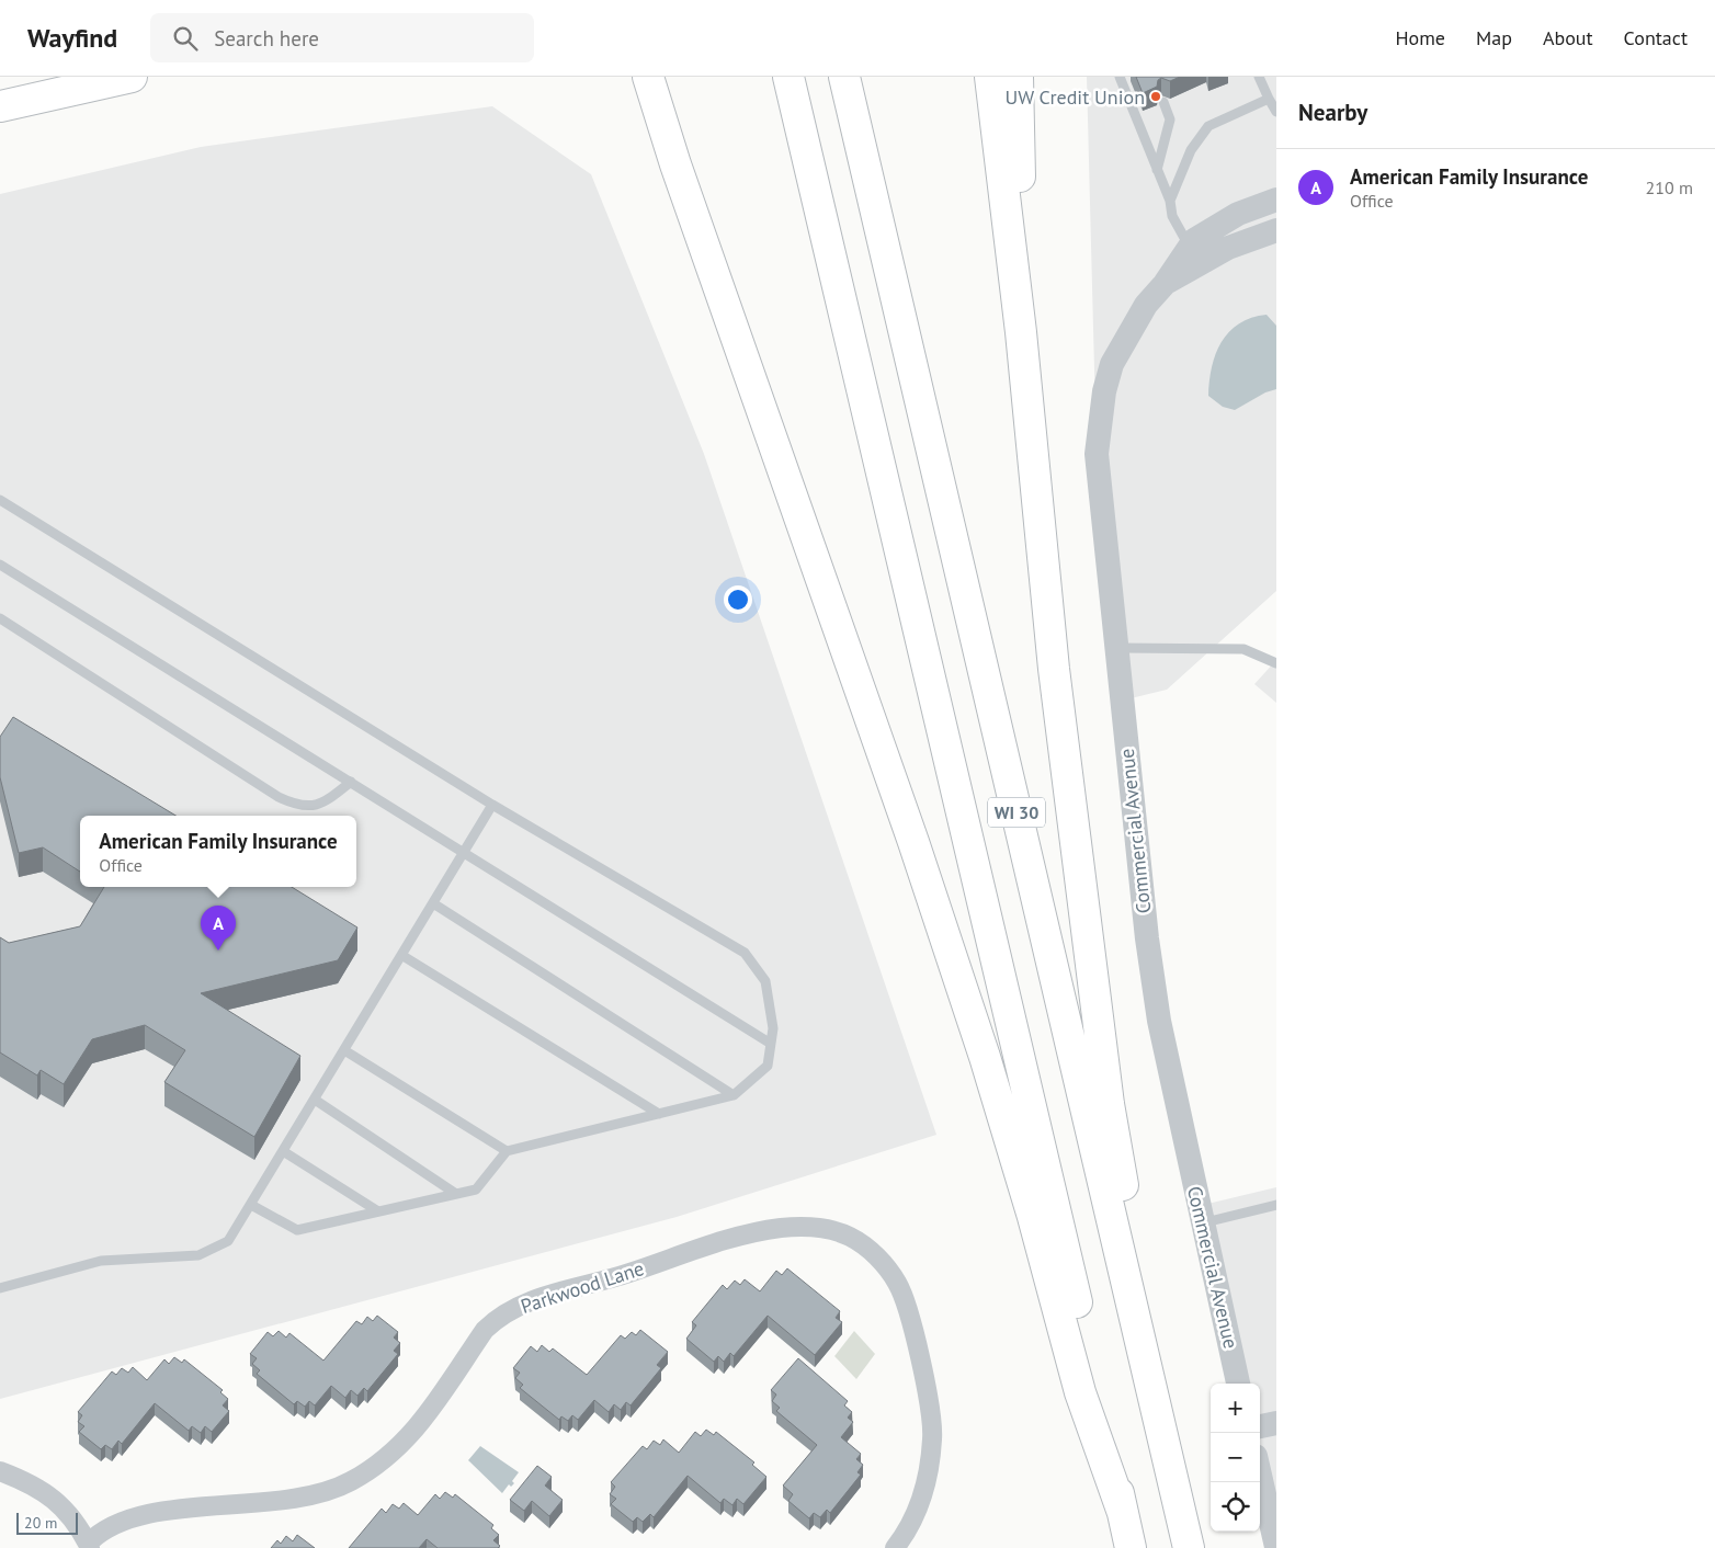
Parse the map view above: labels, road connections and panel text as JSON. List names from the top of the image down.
{
  "streets": {
    "main road": ["WI 30"],
    "street": ["Commercial Avenue", "Parkwood Lane"]
  },
  "places": ["UW Credit Union"],
  "scale_bar": "20 m",
  "page": {
    "header": "Wayfind",
    "search": "Search here",
    "nav": [
      "Home",
      "Map",
      "About",
      "Contact"
    ],
    "heading": "Nearby",
    "list": [
      {
        "mark": "A",
        "name": "American Family Insurance",
        "note": "Office",
        "value": "210 m"
      }
    ],
    "popup": ["American Family Insurance", "Office"],
    "pins": "A",
    "map_buttons": ["+", "−"],
    "scale": "20 m"
  }
}
